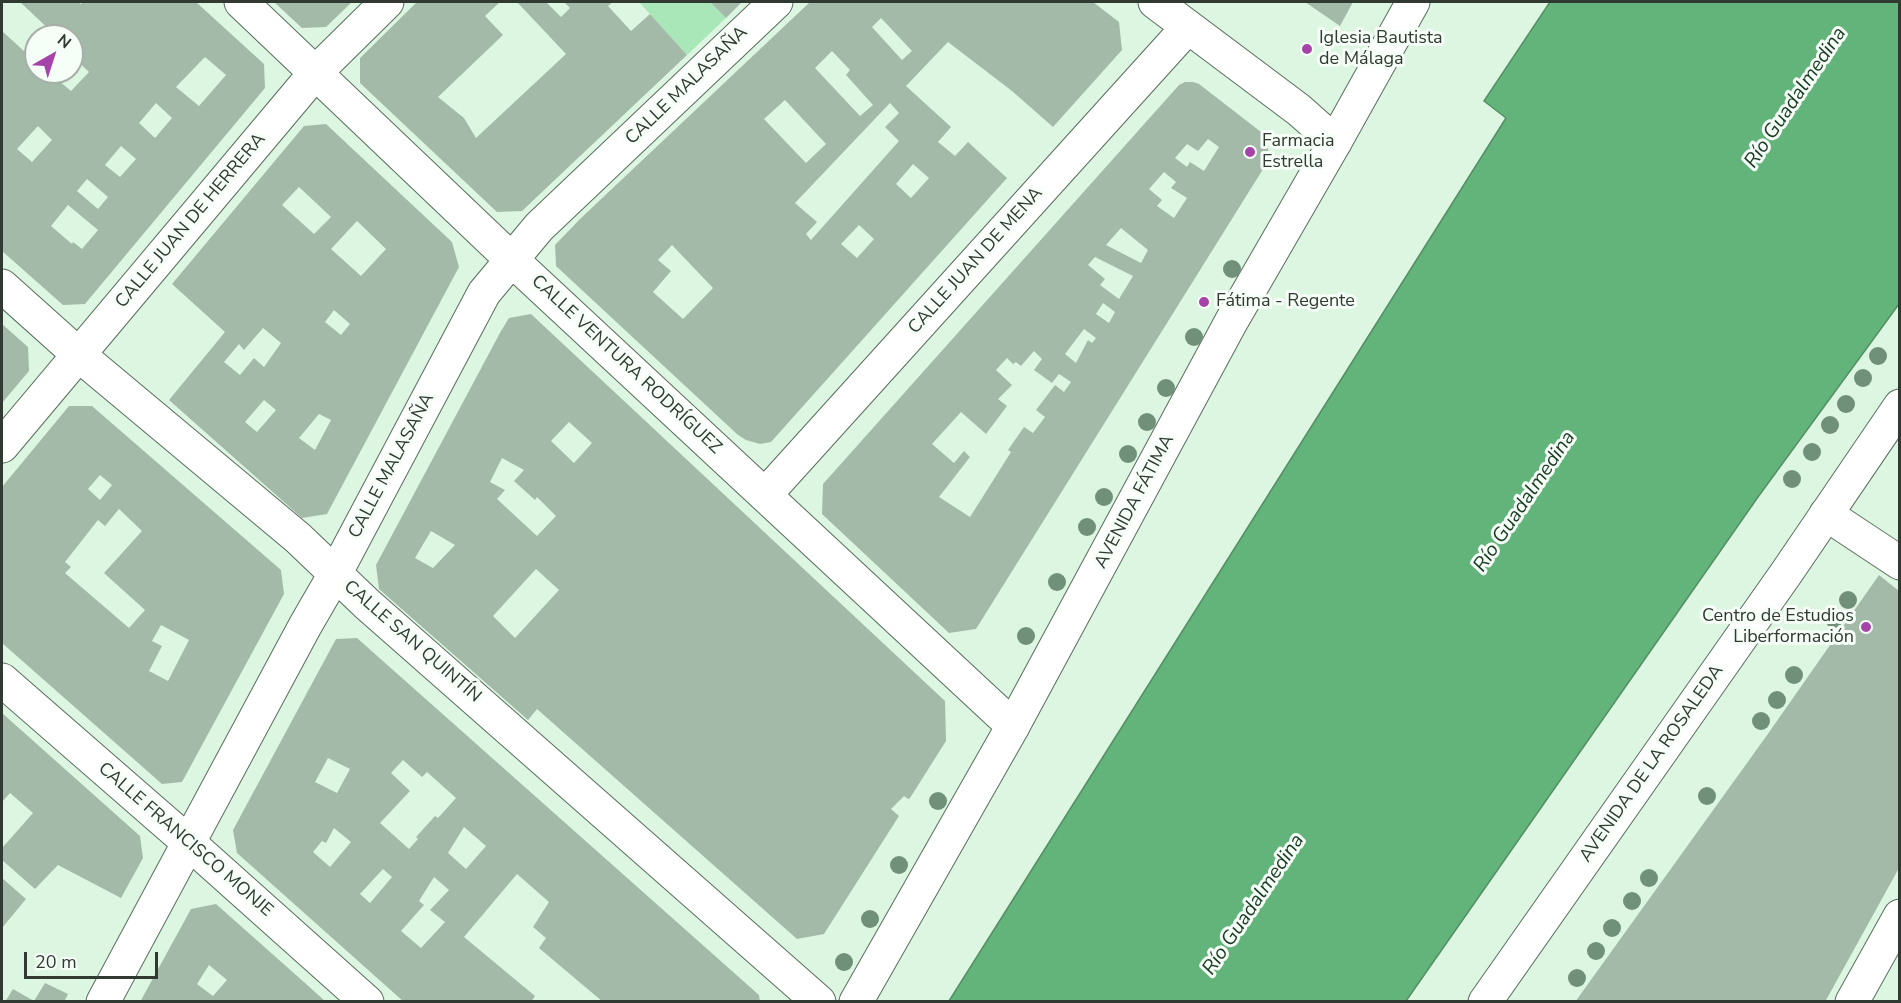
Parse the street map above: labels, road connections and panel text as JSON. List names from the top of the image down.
{
  "streets": {
    "street": [
      "CALLE MALASAÑA",
      "CALLE JUAN DE HERRERA",
      "CALLE JUAN DE MENA",
      "CALLE VENTURA RODRÍGUEZ",
      "AVENIDA FÁTIMA",
      "CALLE SAN QUINTÍN",
      "AVENIDA DE LA ROSALEDA",
      "CALLE FRANCISCO MONJE"
    ]
  },
  "crossings": [
    ["CALLE MALASAÑA", "CALLE VENTURA RODRÍGUEZ"],
    ["CALLE MALASAÑA", "CALLE SAN QUINTÍN"],
    ["CALLE MALASAÑA", "CALLE FRANCISCO MONJE"],
    ["CALLE JUAN DE HERRERA", "CALLE VENTURA RODRÍGUEZ"],
    ["CALLE JUAN DE HERRERA", "CALLE SAN QUINTÍN"],
    ["CALLE JUAN DE MENA", "CALLE VENTURA RODRÍGUEZ"],
    ["CALLE VENTURA RODRÍGUEZ", "AVENIDA FÁTIMA"]
  ],
  "water": ["Río Guadalmedina"],
  "places": [
    "Iglesia Bautista de Málaga",
    "Farmacia Estrella",
    "Fátima - Regente",
    "Centro de Estudios Liberformación"
  ],
  "scale_bar": "20 m",
  "north": "top right"
}
